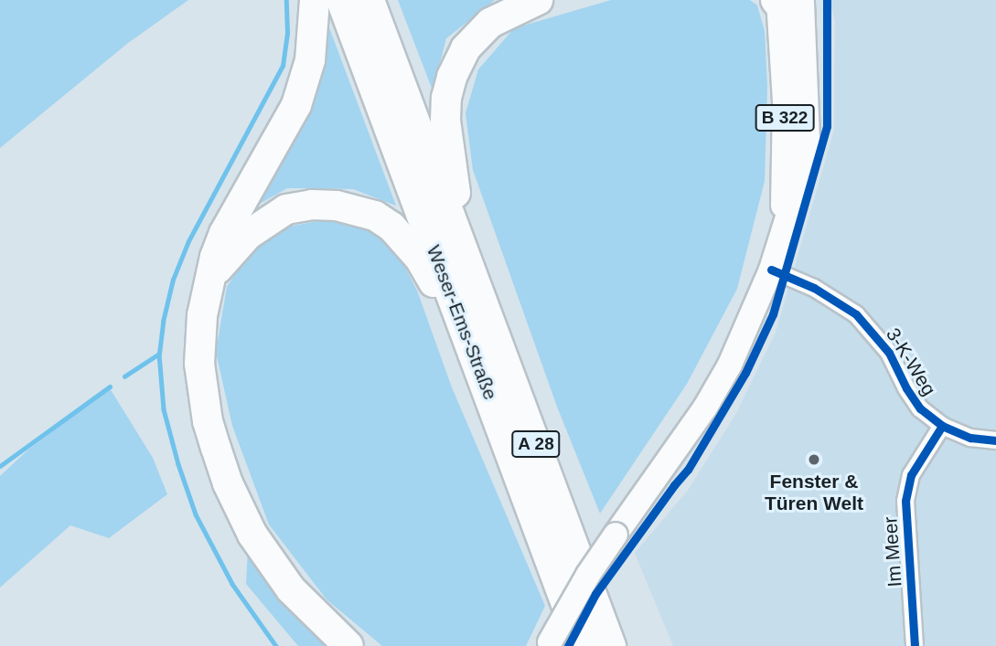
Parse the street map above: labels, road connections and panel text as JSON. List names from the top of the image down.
{
  "streets": {
    "highway": ["Weser-Ems-Straße", "A 28"],
    "main road": ["B 322"],
    "street": ["3-K-Weg", "Im Meer"]
  },
  "crossings": [
    ["B 322", "3-K-Weg"],
    ["3-K-Weg", "Im Meer"]
  ],
  "places": ["Fenster & Türen Welt"]
}
